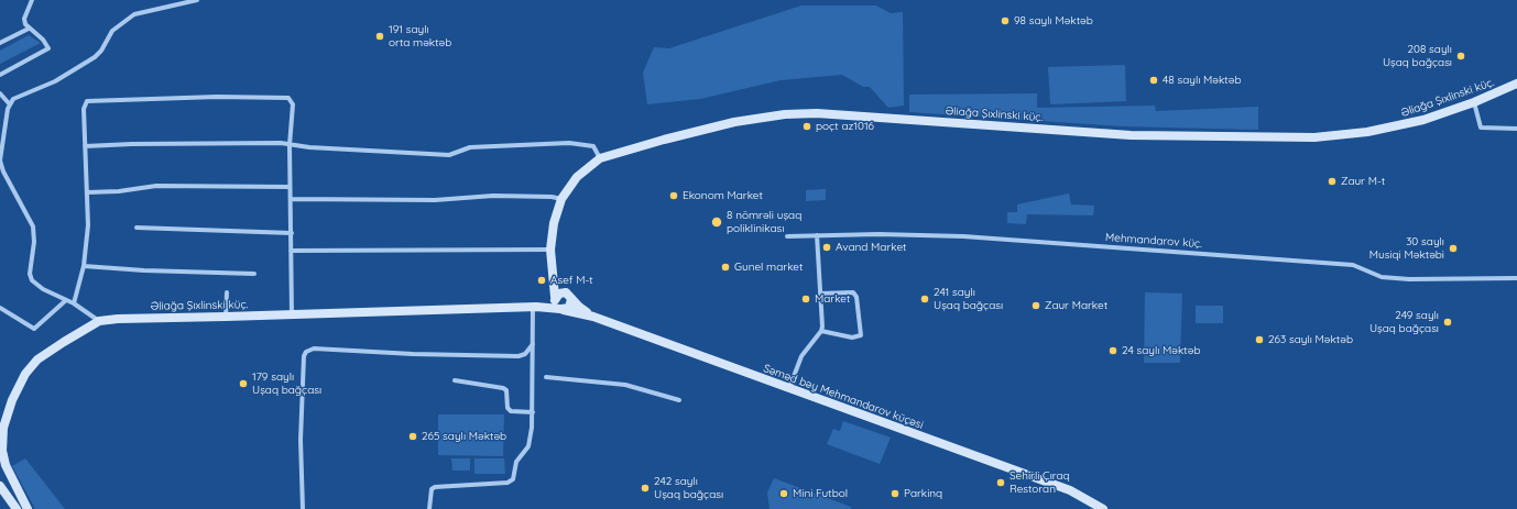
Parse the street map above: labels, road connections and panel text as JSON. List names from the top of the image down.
{
  "streets": {
    "main road": ["Əliağa Şıxlinski küç.", "Səməd bəy Mehmandarov küçəsi"],
    "street": ["Mehmandarov küç."]
  },
  "places": [
    "98 saylı Məktəb",
    "191 saylı orta məktəb",
    "208 saylı Uşaq bağçası",
    "48 saylı Məktəb",
    "poçt az1016",
    "Zaur M-t",
    "Ekonom Market",
    "8 nömrəli uşaq poliklinikası",
    "Avand Market",
    "30 saylı Musiqi Məktəbi",
    "Gunel market",
    "Asef M-t",
    "Market",
    "241 saylı Uşaq bağçası",
    "Zaur Market",
    "249 saylı Uşaq bağçası",
    "263 saylı Məktəb",
    "24 saylı Məktəb",
    "179 saylı Uşaq bağçası",
    "265 saylı Məktəb",
    "Sehirli Çıraq Restoran",
    "242 saylı Uşaq bağçası",
    "Mini Futbol",
    "Parkinq"
  ]
}
